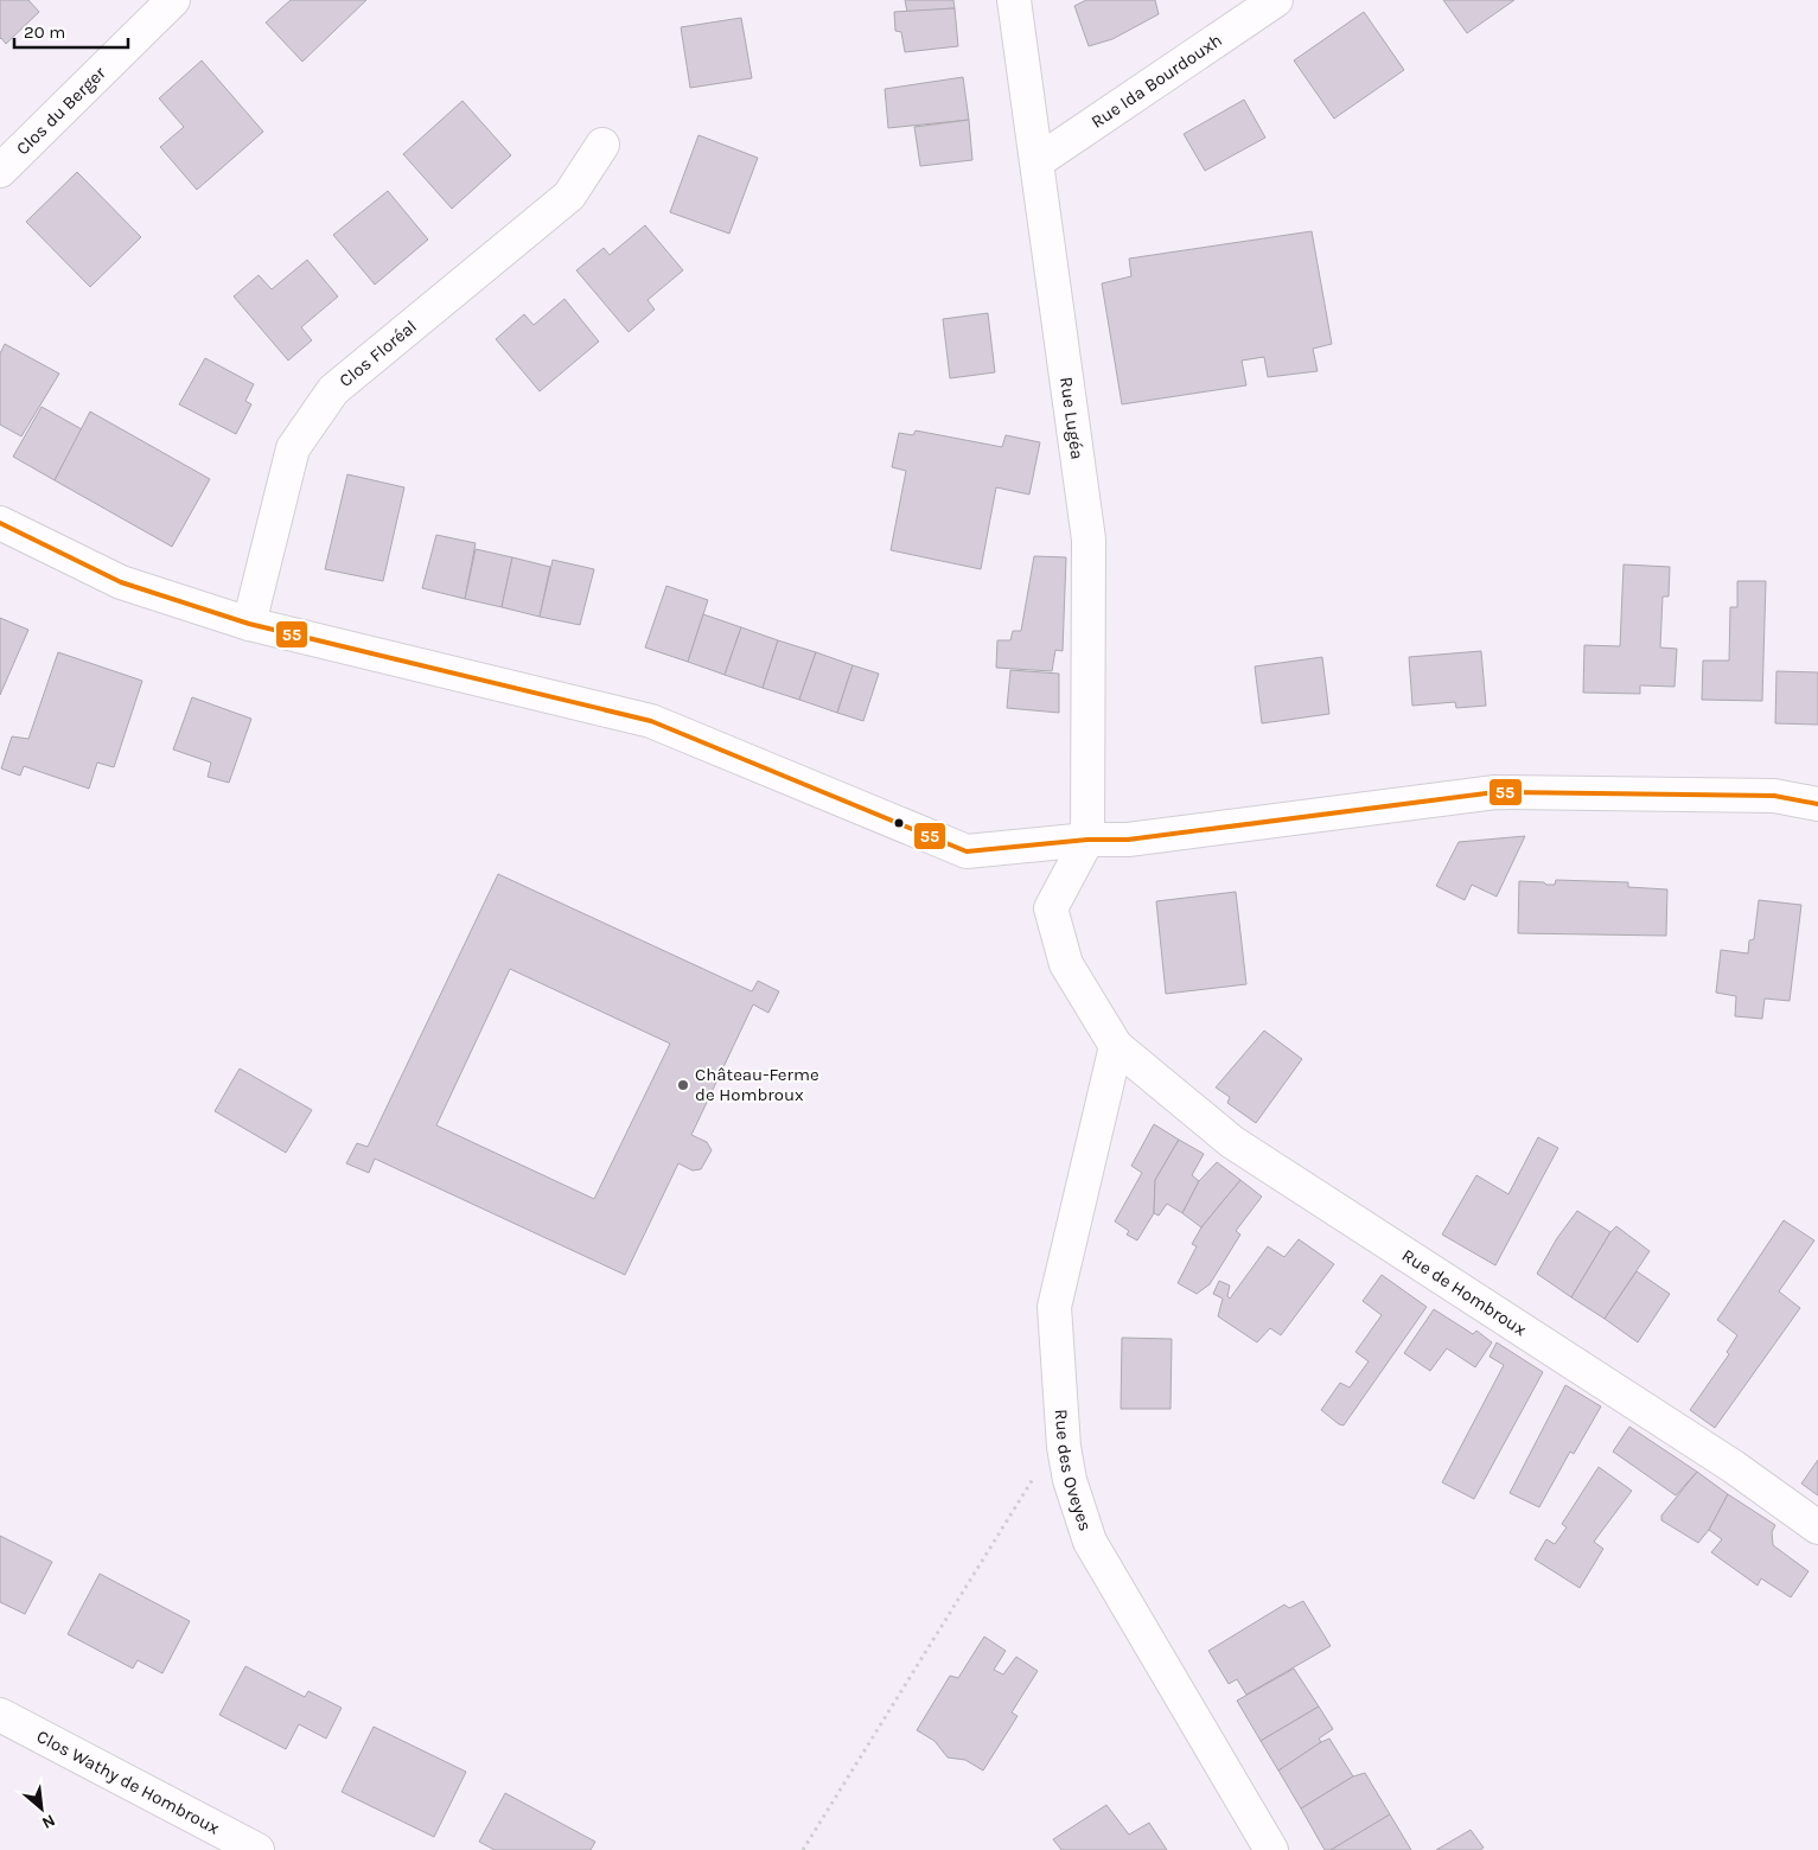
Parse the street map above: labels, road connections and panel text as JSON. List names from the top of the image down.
{
  "streets": {
    "street": [
      "Rue Ida Bourdouxh",
      "Clos du Berger",
      "Clos Floréal",
      "Rue Lugéa",
      "Rue de Hombroux",
      "Rue des Oveyes",
      "Clos Wathy de Hombroux"
    ]
  },
  "crossings": [
    ["Rue Ida Bourdouxh", "Rue Lugéa"],
    ["Rue Lugéa", "Rue de Hombroux"],
    ["Rue de Hombroux", "Rue des Oveyes"]
  ],
  "places": ["Château-Ferme de Hombroux"],
  "lines": ["transit line 55"],
  "scale_bar": "20 m",
  "north": "bottom right"
}
